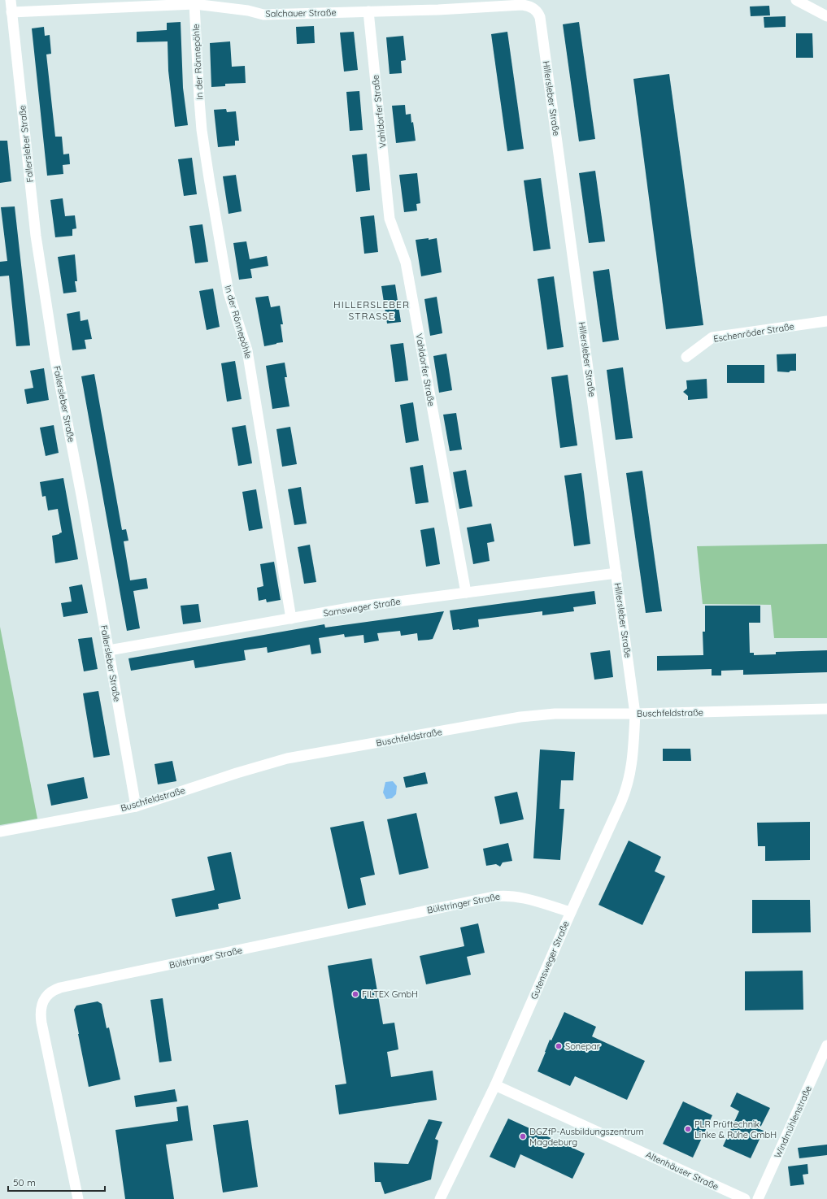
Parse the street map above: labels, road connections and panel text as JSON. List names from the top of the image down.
{
  "streets": {
    "street": [
      "Salchauer Straße",
      "In der Rönnepöhle",
      "Hillersleber Straße",
      "Vahldorfer Straße",
      "Fallersleber Straße",
      "Eschenröder Straße",
      "Samsweger Straße",
      "Buschfeldstraße",
      "Bülstringer Straße",
      "Gutensweger Straße",
      "Windmühlenstraße",
      "Altenhäuser Straße"
    ]
  },
  "crossings": [
    ["Salchauer Straße", "In der Rönnepöhle"],
    ["Salchauer Straße", "Hillersleber Straße"],
    ["Salchauer Straße", "Vahldorfer Straße"],
    ["Salchauer Straße", "Fallersleber Straße"],
    ["In der Rönnepöhle", "Samsweger Straße"],
    ["Hillersleber Straße", "Samsweger Straße"],
    ["Hillersleber Straße", "Buschfeldstraße"],
    ["Hillersleber Straße", "Gutensweger Straße"],
    ["Vahldorfer Straße", "Samsweger Straße"],
    ["Fallersleber Straße", "Samsweger Straße"],
    ["Fallersleber Straße", "Buschfeldstraße"],
    ["Buschfeldstraße", "Gutensweger Straße"],
    ["Bülstringer Straße", "Gutensweger Straße"],
    ["Gutensweger Straße", "Altenhäuser Straße"]
  ],
  "districts": ["HILLERSLEBER STRASSE"],
  "places": [
    "FILTEX GmbH",
    "Sonepar",
    "PLR Prüftechnik Linke & Rühe GmbH",
    "DGZfP-Ausbildungszentrum Magdeburg"
  ],
  "scale_bar": "50 m"
}
